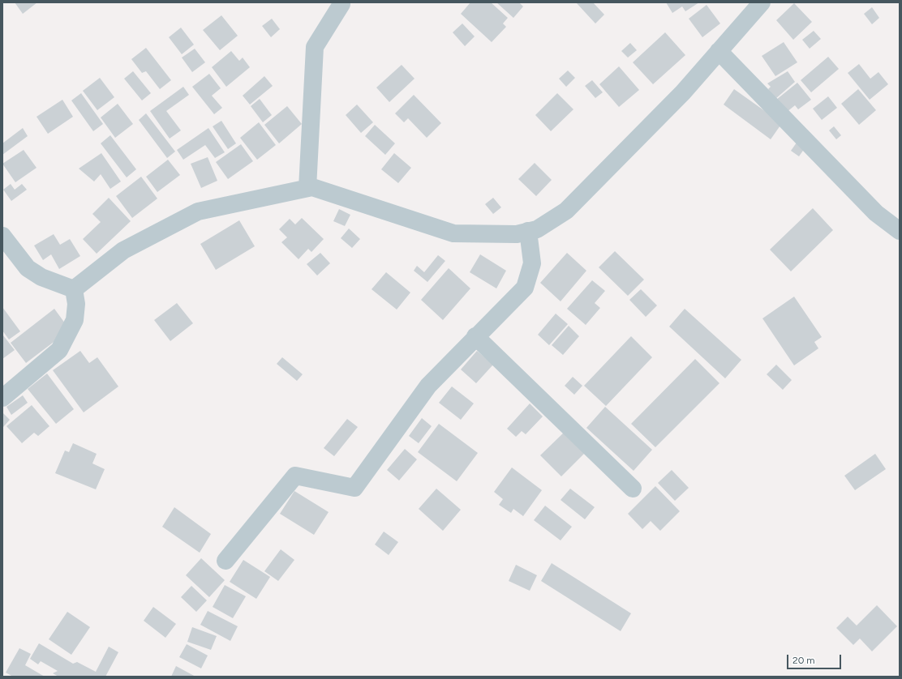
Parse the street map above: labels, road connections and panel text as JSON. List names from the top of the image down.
{
  "scale_bar": "20 m"
}
